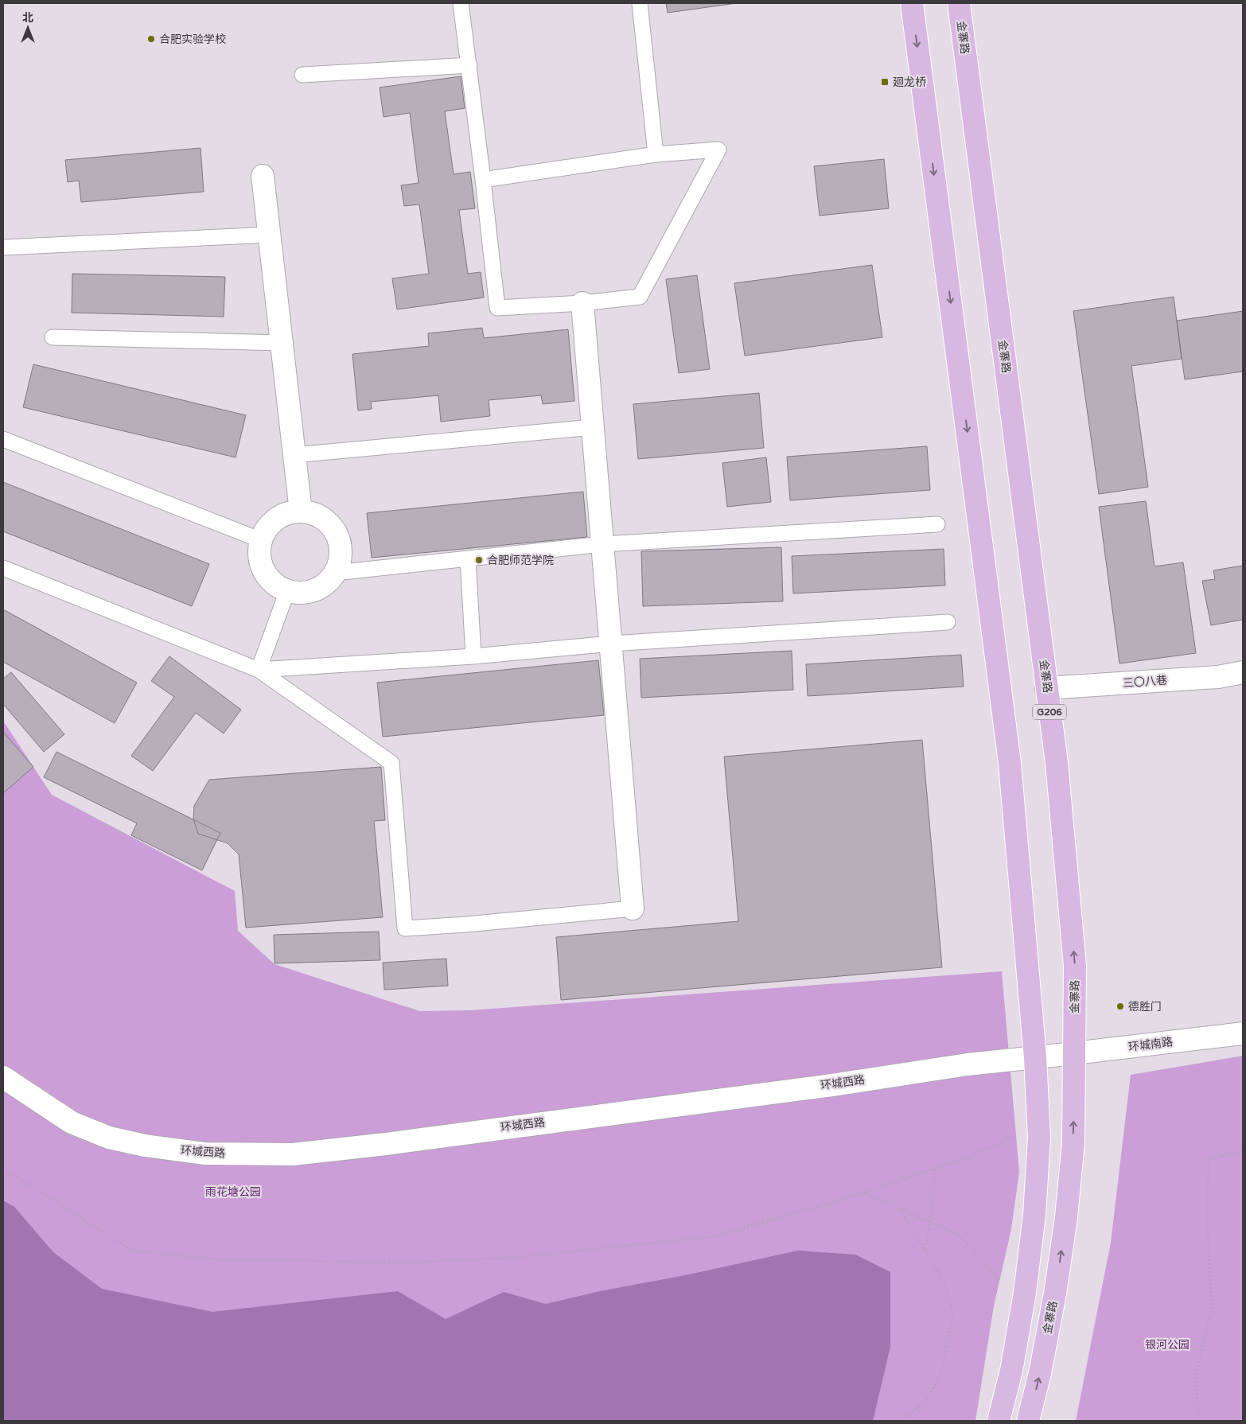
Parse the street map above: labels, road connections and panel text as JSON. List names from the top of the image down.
{
  "streets": {
    "main road": ["金寨路", "G206"],
    "street": ["三〇八巷", "环城南路", "环城西路"]
  },
  "crossings": [
    ["金寨路", "三〇八巷"],
    ["金寨路", "环城南路"],
    ["金寨路", "环城西路"],
    ["环城南路", "环城西路"]
  ],
  "parks": ["雨花塘公园", "银河公园"],
  "places": {
    "other": ["合肥实验学校", "合肥师范学院", "德胜门"],
    "transit": ["廻龙桥"]
  },
  "north": "top"
}
